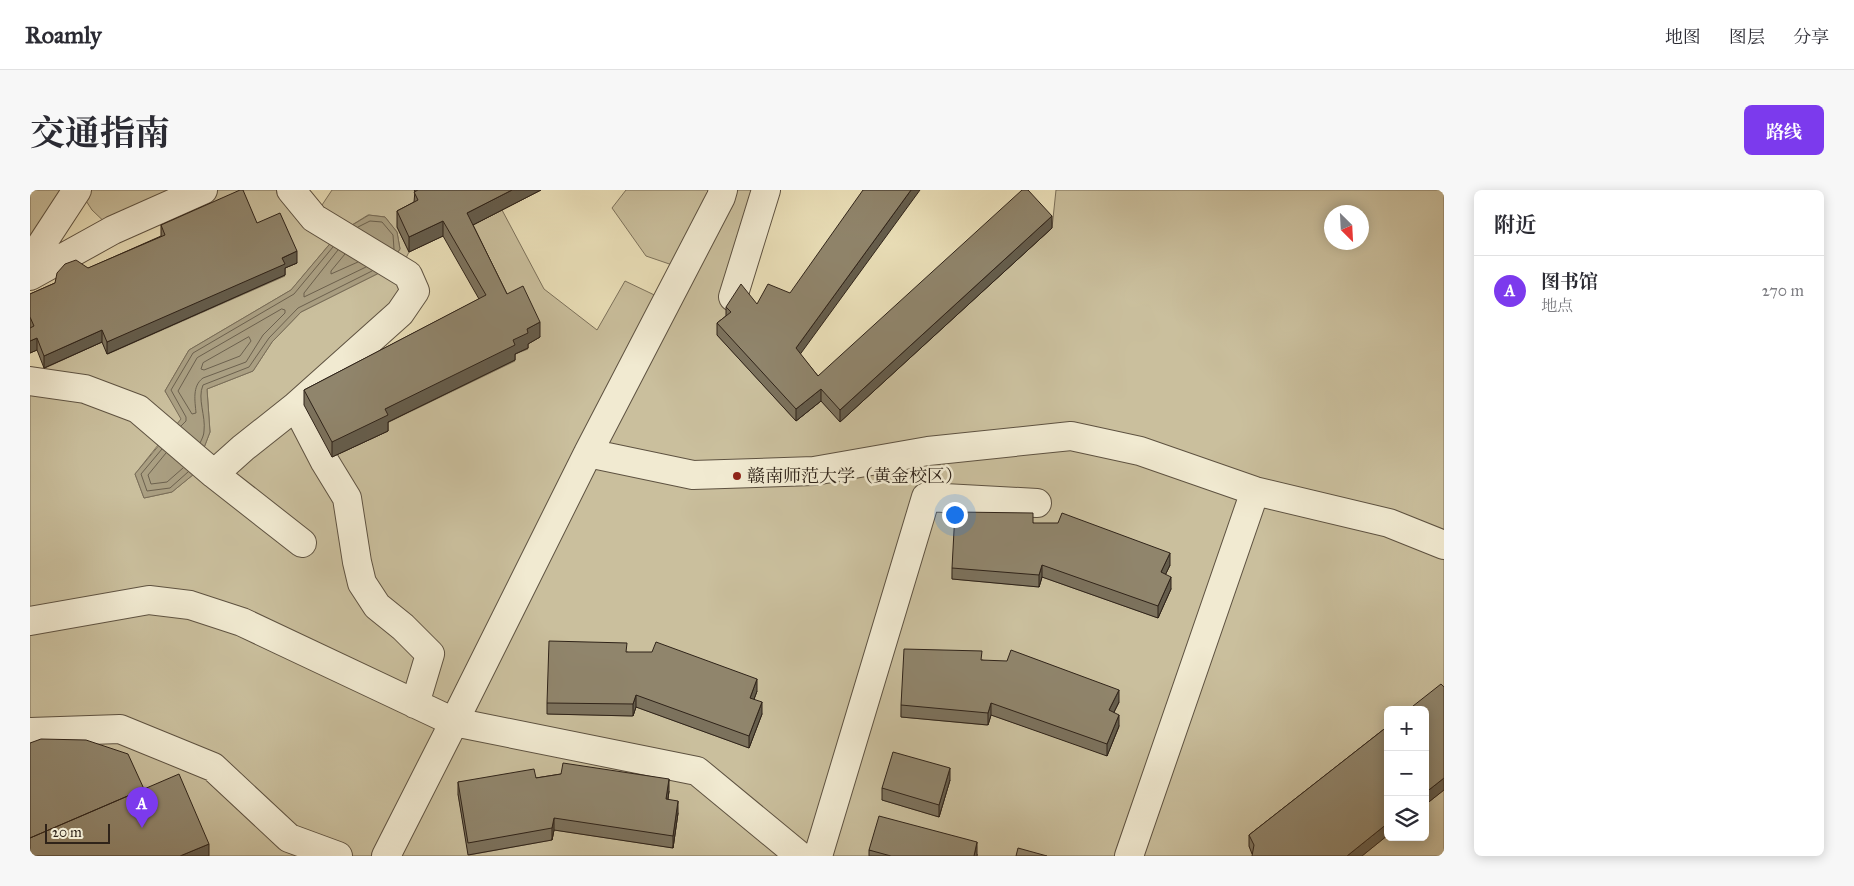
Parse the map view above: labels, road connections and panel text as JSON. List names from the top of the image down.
{
  "places": ["赣南师范大学（黄金校区）"],
  "scale_bar": "20 m",
  "north": "bottom right",
  "page": {
    "header": "Roamly",
    "nav": ["地图", "图层", "分享"],
    "title": "交通指南",
    "buttons": "路线",
    "heading": "附近",
    "list": [
      {
        "mark": "A",
        "name": "图书馆",
        "note": "地点",
        "value": "270 m"
      }
    ],
    "map_buttons": ["+", "−"],
    "pins": "A",
    "scale": "20 m"
  }
}
